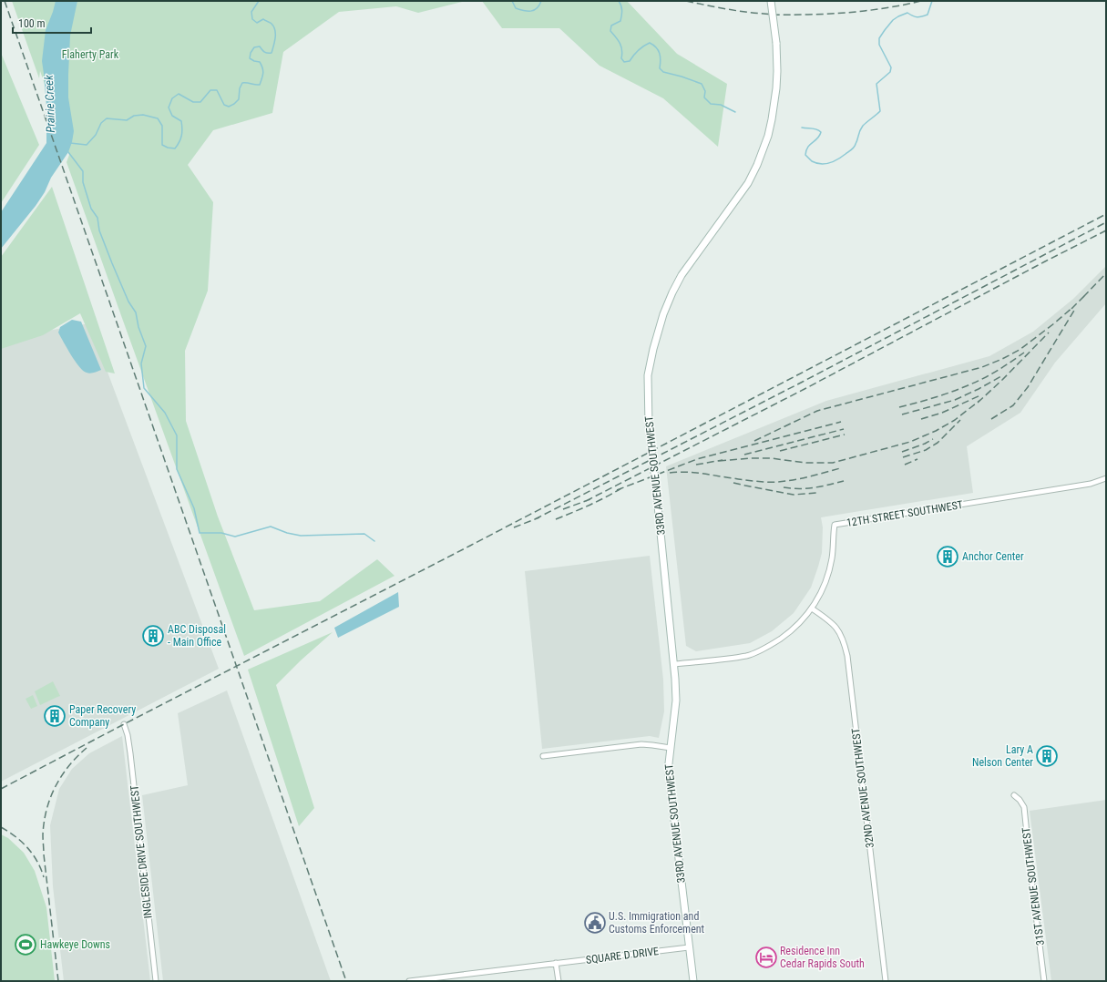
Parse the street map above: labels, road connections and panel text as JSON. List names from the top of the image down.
{
  "streets": {
    "street": [
      "33RD AVENUE SOUTHWEST",
      "12TH STREET SOUTHWEST",
      "32ND AVENUE SOUTHWEST",
      "INGLESIDE DRIVE SOUTHWEST",
      "31ST AVENUE SOUTHWEST",
      "SQUARE D DRIVE"
    ]
  },
  "crossings": [
    ["33RD AVENUE SOUTHWEST", "12TH STREET SOUTHWEST"],
    ["33RD AVENUE SOUTHWEST", "SQUARE D DRIVE"],
    ["12TH STREET SOUTHWEST", "32ND AVENUE SOUTHWEST"]
  ],
  "water": ["Prairie Creek"],
  "parks": ["Flaherty Park"],
  "places": {
    "building": [
      "Anchor Center",
      "ABC Disposal - Main Office",
      "Paper Recovery Company",
      "Lary A Nelson Center"
    ],
    "public building": ["U.S. Immigration and Customs Enforcement"],
    "sports": ["Hawkeye Downs"],
    "hotel": ["Residence Inn Cedar Rapids South"]
  },
  "scale_bar": "100 m"
}
